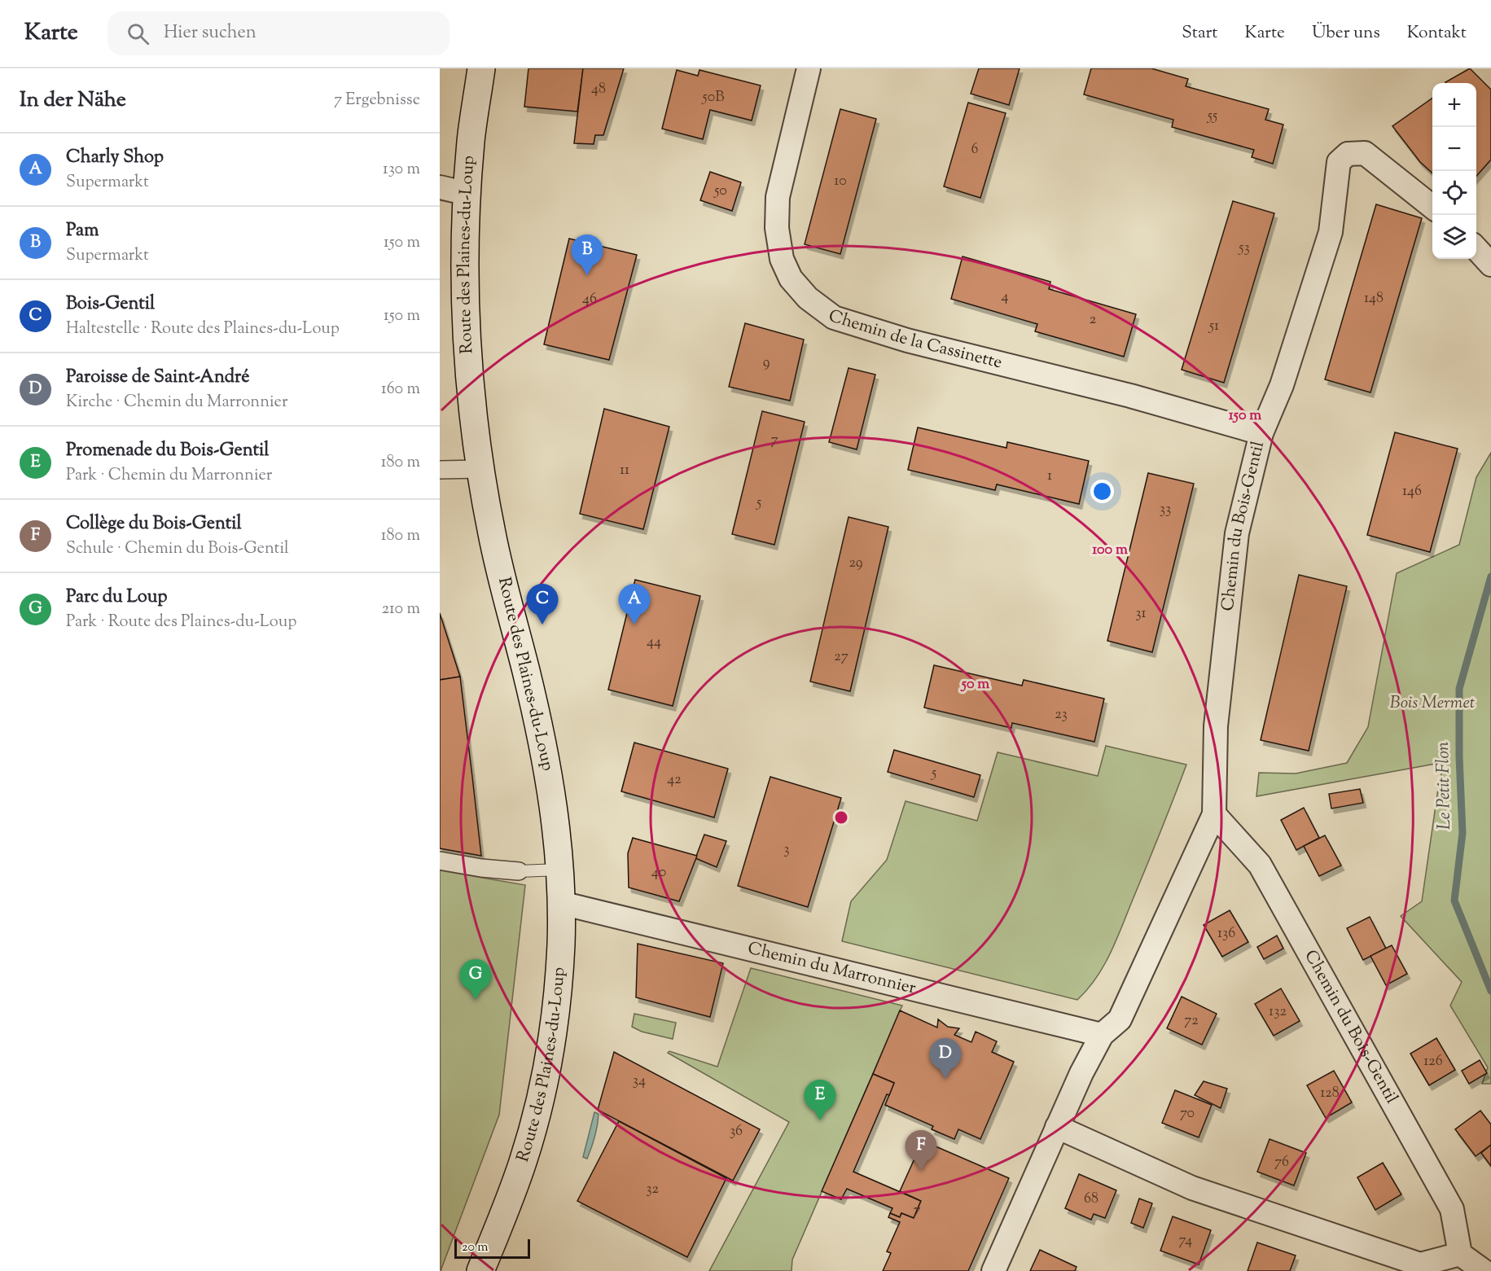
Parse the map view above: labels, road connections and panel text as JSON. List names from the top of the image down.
{
  "streets": {
    "main road": ["Route des Plaines-du-Loup"],
    "street": ["Chemin de la Cassinette", "Chemin du Bois-Gentil", "Chemin du Marronnier"]
  },
  "crossings": [
    ["Route des Plaines-du-Loup", "Chemin du Marronnier"],
    ["Chemin de la Cassinette", "Chemin du Bois-Gentil"],
    ["Chemin du Bois-Gentil", "Chemin du Marronnier"]
  ],
  "water": ["Le Petit Flon"],
  "parks": ["Bois Mermet"],
  "house_numbers": [
    "48",
    "50B",
    "55",
    "6",
    "10",
    "50",
    "53",
    "4",
    "148",
    "46",
    "2",
    "51",
    "9",
    "7",
    "11",
    "1",
    "146",
    "5",
    "33",
    "29",
    "31",
    "44",
    "27",
    "23",
    "5",
    "42",
    "3",
    "40",
    "136",
    "132",
    "72",
    "126",
    "34",
    "128",
    "70",
    "36",
    "76",
    "32",
    "68",
    "7",
    "74"
  ],
  "scale_bar": "20 m",
  "page": {
    "header": "Karte",
    "search": "Hier suchen",
    "nav": [
      "Start",
      "Karte",
      "Über uns",
      "Kontakt"
    ],
    "heading": ["In der Nähe", "7 Ergebnisse"],
    "map_buttons": ["+", "−"],
    "list": [
      {
        "mark": "A",
        "name": "Charly Shop",
        "note": "Supermarkt",
        "value": "130 m"
      },
      {
        "mark": "B",
        "name": "Pam",
        "note": "Supermarkt",
        "value": "150 m"
      },
      {
        "mark": "C",
        "name": "Bois-Gentil",
        "note": "Haltestelle · Route des Plaines-du-Loup",
        "value": "150 m"
      },
      {
        "mark": "D",
        "name": "Paroisse de Saint-André",
        "note": "Kirche · Chemin du Marronnier",
        "value": "160 m"
      },
      {
        "mark": "E",
        "name": "Promenade du Bois-Gentil",
        "note": "Park · Chemin du Marronnier",
        "value": "180 m"
      },
      {
        "mark": "F",
        "name": "Collège du Bois-Gentil",
        "note": "Schule · Chemin du Bois-Gentil",
        "value": "180 m"
      },
      {
        "mark": "G",
        "name": "Parc du Loup",
        "note": "Park · Route des Plaines-du-Loup",
        "value": "210 m"
      }
    ],
    "pins": [
      "B",
      "A",
      "C",
      "G",
      "D",
      "E",
      "F"
    ],
    "scale": "20 m"
  },
  "rings": ["150 m", "100 m", "50 m"]
}
